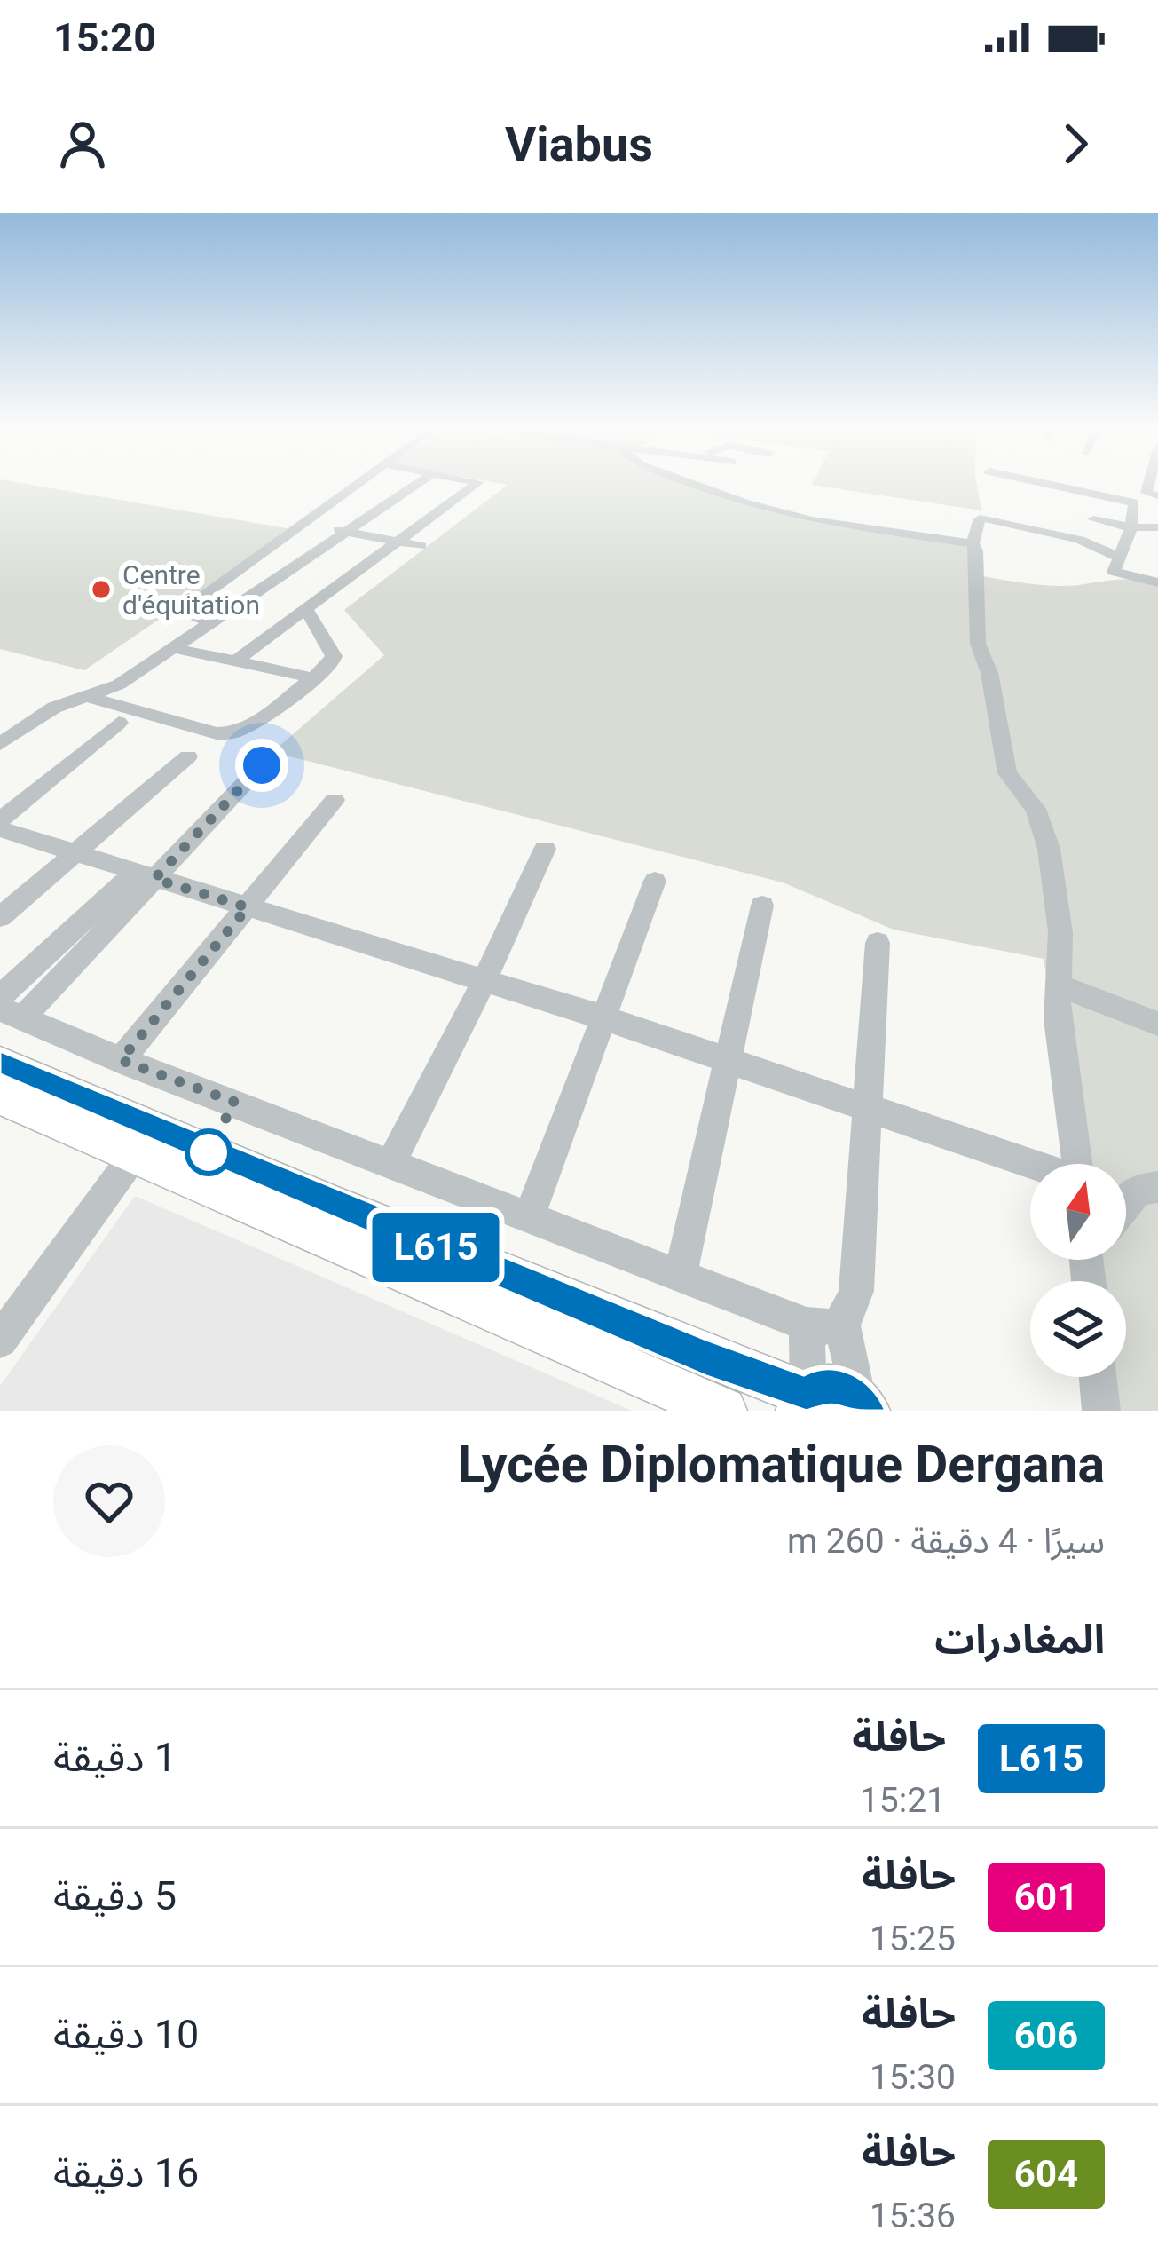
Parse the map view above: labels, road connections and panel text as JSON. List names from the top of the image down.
{
  "places": ["Centre d'équitation"],
  "lines": ["bus line L615"],
  "north": "top",
  "page": {
    "status": "15:20",
    "header": "Viabus",
    "on_map": "L615",
    "heading": [
      ["Lycée Diplomatique Dergana", "سيرًا · 4 دقيقة · 260 m"],
      "المغادرات"
    ],
    "list": [
      {
        "mark": "L615",
        "name": "حافلة",
        "note": "15:21",
        "value": "1 دقيقة"
      },
      {
        "mark": "601",
        "name": "حافلة",
        "note": "15:25",
        "value": "5 دقيقة"
      },
      {
        "mark": "606",
        "name": "حافلة",
        "note": "15:30",
        "value": "10 دقيقة"
      },
      {
        "mark": "604",
        "name": "حافلة",
        "note": "15:36",
        "value": "16 دقيقة"
      }
    ]
  }
}
